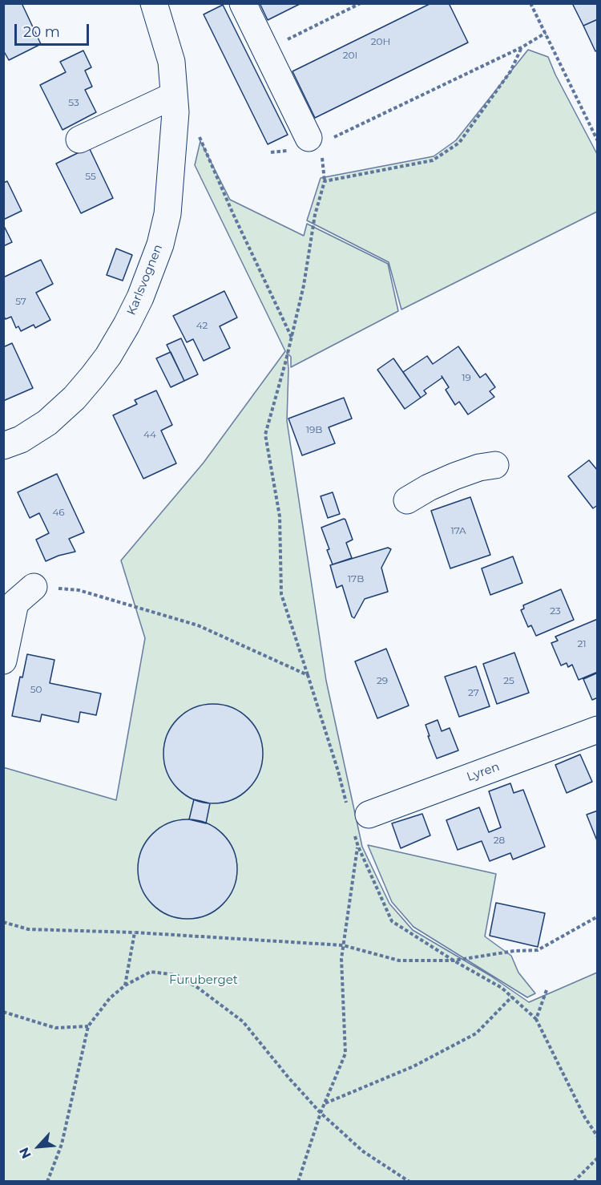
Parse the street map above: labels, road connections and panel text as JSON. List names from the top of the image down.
{
  "streets": {
    "street": ["Karlsvognen", "Lyren"]
  },
  "parks": ["Furuberget"],
  "house_numbers": [
    "20H",
    "20I",
    "53",
    "55",
    "57",
    "42",
    "19",
    "19B",
    "44",
    "46",
    "17A",
    "17B",
    "23",
    "21",
    "29",
    "25",
    "50",
    "27",
    "28"
  ],
  "scale_bar": "20 m",
  "north": "bottom left"
}
